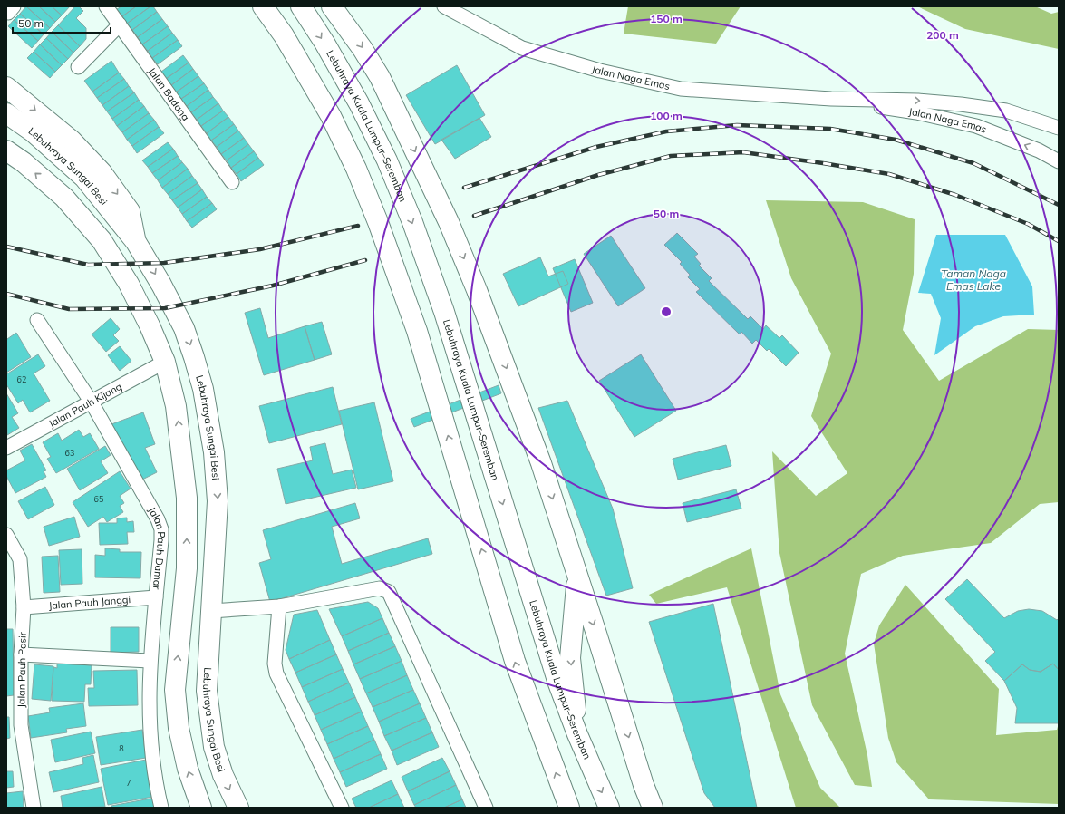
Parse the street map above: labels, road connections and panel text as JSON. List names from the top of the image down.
{
  "streets": {
    "highway": ["Lebuhraya Kuala Lumpur–Seremban", "Lebuhraya Sungai Besi"],
    "street": [
      "Jalan Naga Emas",
      "Jalan Badang",
      "Jalan Pauh Kijang",
      "Jalan Pauh Damar",
      "Jalan Pauh Janggi",
      "Jalan Pauh Pasir"
    ]
  },
  "crossings": [
    ["Jalan Pauh Kijang", "Jalan Pauh Damar"],
    ["Jalan Pauh Damar", "Jalan Pauh Janggi"],
    ["Jalan Pauh Janggi", "Jalan Pauh Pasir"]
  ],
  "water": ["Taman Naga Emas Lake"],
  "house_numbers": [
    "62",
    "63",
    "65",
    "8",
    "7"
  ],
  "scale_bar": "50 m",
  "rings": [
    "150 m",
    "200 m",
    "100 m",
    "50 m"
  ]
}
